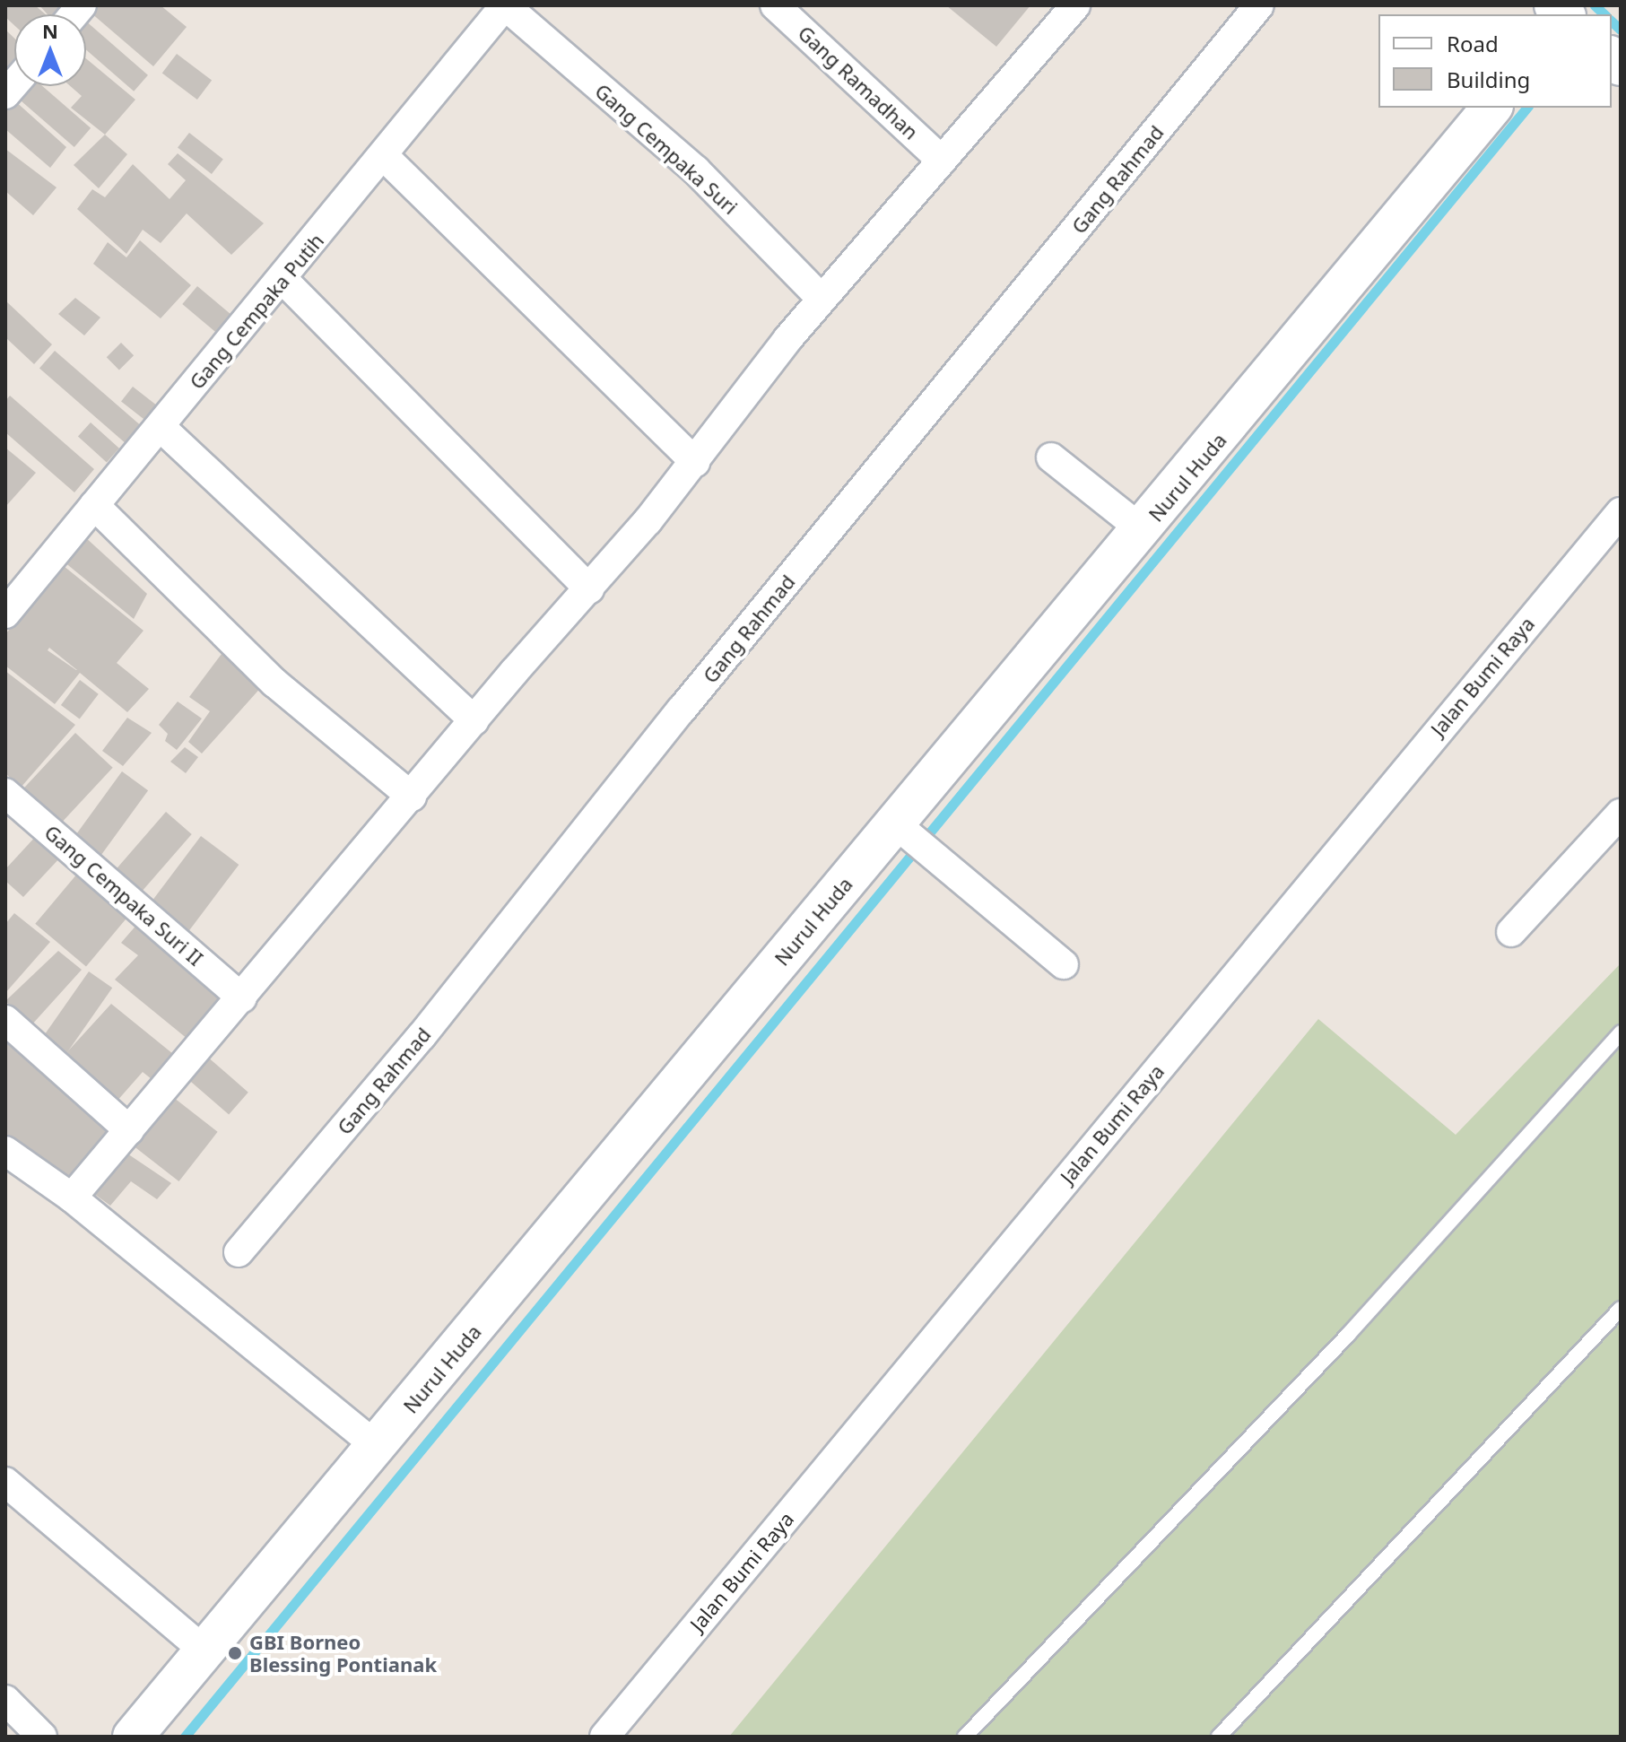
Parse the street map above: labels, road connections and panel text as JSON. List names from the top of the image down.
{
  "streets": {
    "street": [
      "Gang Ramadhan",
      "Gang Cempaka Suri",
      "Gang Rahmad",
      "Gang Cempaka Putih",
      "Nurul Huda",
      "Jalan Bumi Raya",
      "Gang Cempaka Suri II"
    ]
  },
  "crossings": [
    ["Gang Cempaka Suri", "Gang Cempaka Putih"]
  ],
  "places": ["GBI Borneo Blessing Pontianak"],
  "legend": ["Road", "Building"],
  "north": "top"
}
